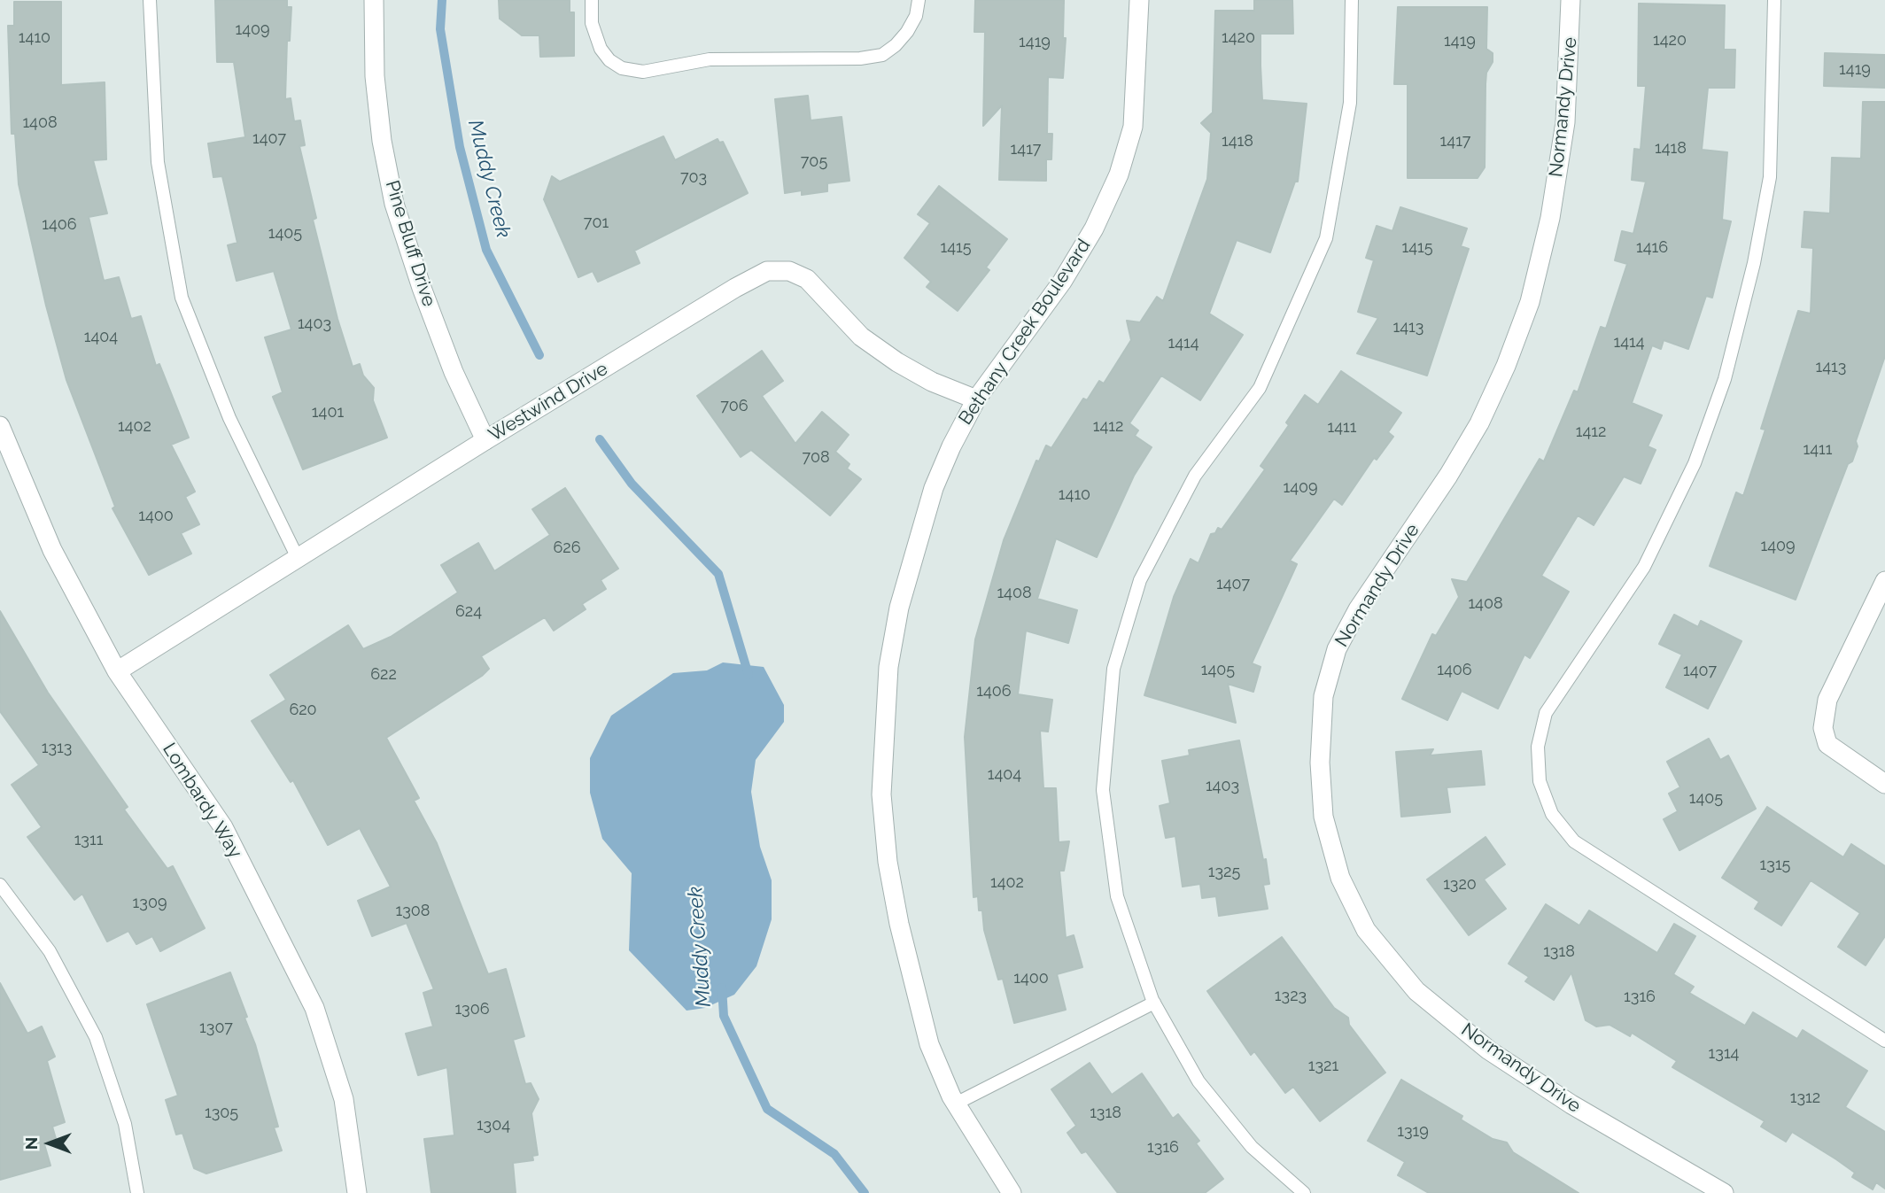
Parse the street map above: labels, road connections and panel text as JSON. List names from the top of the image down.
{
  "streets": {
    "street": [
      "Normandy Drive",
      "Pine Bluff Drive",
      "Bethany Creek Boulevard",
      "Westwind Drive",
      "Lombardy Way"
    ]
  },
  "crossings": [
    ["Pine Bluff Drive", "Westwind Drive"],
    ["Bethany Creek Boulevard", "Westwind Drive"],
    ["Westwind Drive", "Lombardy Way"]
  ],
  "water": ["Muddy Creek"],
  "house_numbers": [
    "1409",
    "1410",
    "1420",
    "1420",
    "1419",
    "1419",
    "1419",
    "1408",
    "1407",
    "1418",
    "1417",
    "1418",
    "1417",
    "705",
    "703",
    "701",
    "1406",
    "1405",
    "1415",
    "1415",
    "1416",
    "1403",
    "1413",
    "1404",
    "1414",
    "1414",
    "1413",
    "706",
    "1401",
    "1402",
    "1412",
    "1411",
    "1412",
    "1411",
    "708",
    "1409",
    "1410",
    "1400",
    "1409",
    "626",
    "1407",
    "1408",
    "1408",
    "624",
    "1405",
    "1406",
    "1407",
    "622",
    "1406",
    "620",
    "1313",
    "1404",
    "1403",
    "1405",
    "1311",
    "1315",
    "1325",
    "1402",
    "1320",
    "1309",
    "1308",
    "1318",
    "1400",
    "1323",
    "1316",
    "1306",
    "1307",
    "1314",
    "1321",
    "1312",
    "1305",
    "1318",
    "1304",
    "1319",
    "1316"
  ],
  "north": "left"
}
